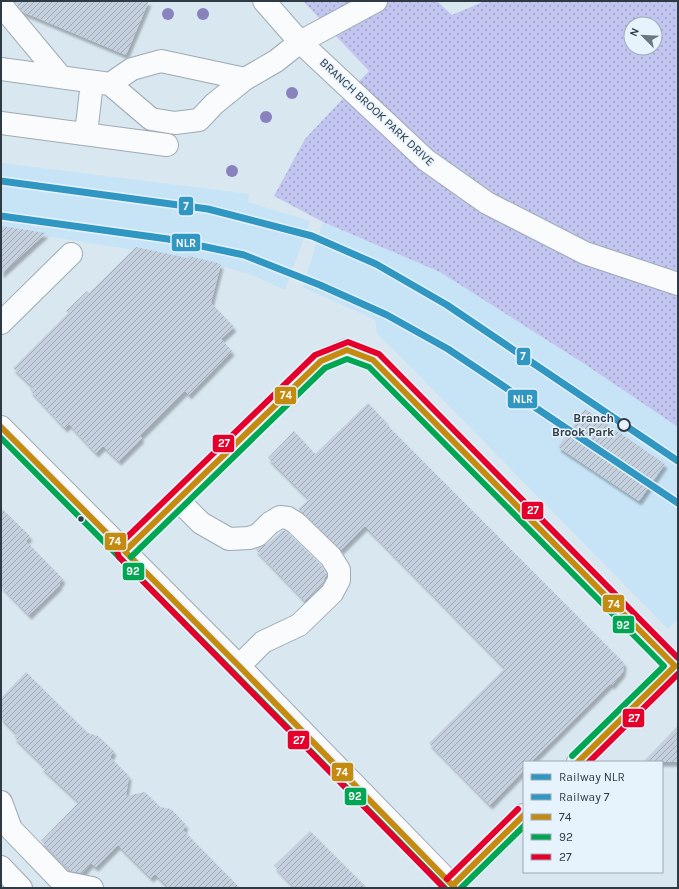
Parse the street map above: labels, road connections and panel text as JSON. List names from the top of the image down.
{
  "streets": {
    "street": ["BRANCH BROOK PARK DRIVE"]
  },
  "places": ["Branch Brook Park"],
  "lines": [
    "rail line 7",
    "rail line NLR",
    "transit line 27",
    "transit line 74",
    "transit line 92"
  ],
  "legend": [
    "Railway NLR",
    "Railway 7",
    "74",
    "92",
    "27"
  ],
  "north": "top left"
}
